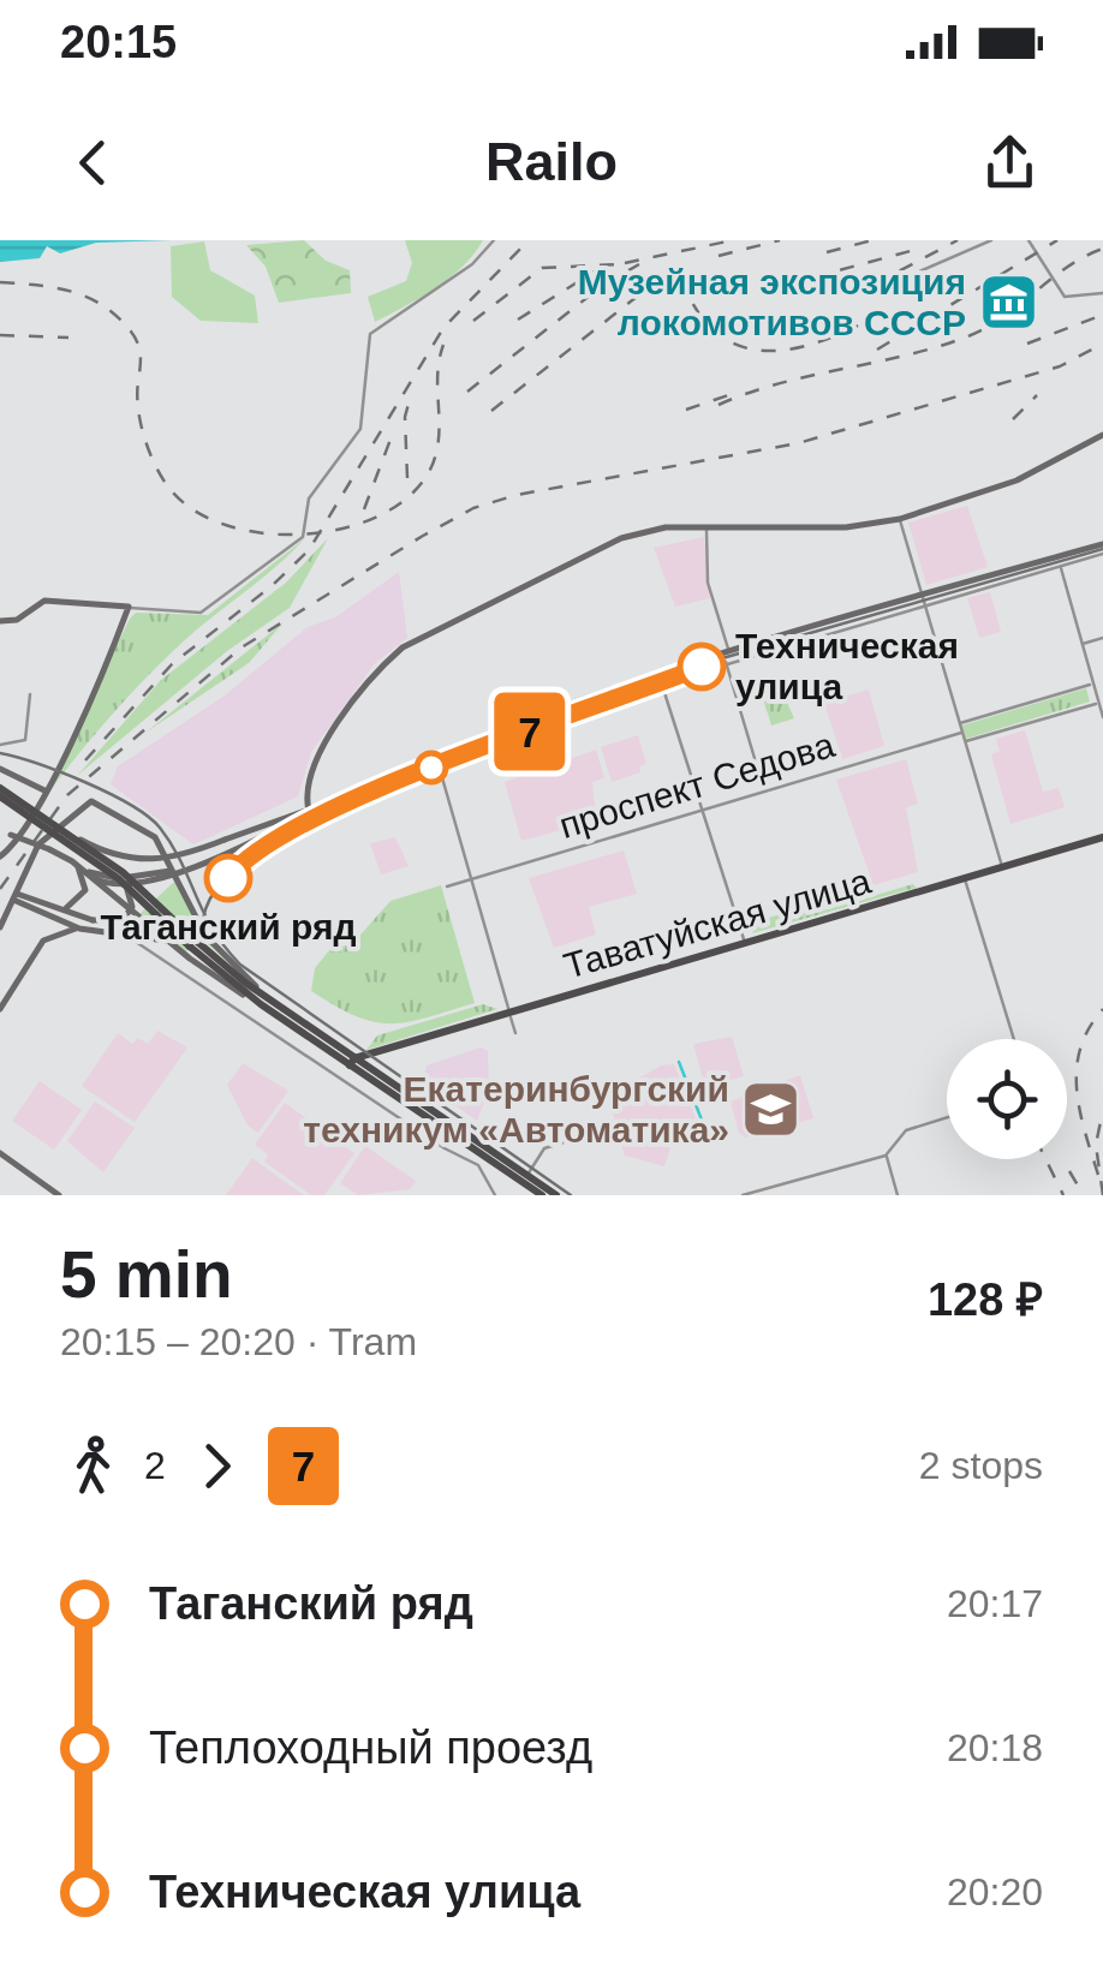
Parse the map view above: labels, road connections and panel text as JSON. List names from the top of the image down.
{
  "streets": {
    "main road": ["Таватуйская улица"],
    "street": ["проспект Седова"]
  },
  "places": {
    "museum": ["Музейная экспозиция локомотивов СССР"],
    "other": ["Техническая улица", "Таганский ряд"],
    "school or university": ["Екатеринбургский техникум «Автоматика»"]
  },
  "lines": ["tram line 7"],
  "page": {
    "status": "20:15",
    "header": "Railo",
    "on_map": "7",
    "heading": ["5 min", "20:15 – 20:20 · Tram", "128 ₽"],
    "legs": ["2", "7", "2 stops"],
    "list": [
      {
        "name": "Таганский ряд",
        "value": "20:17"
      },
      {
        "name": "Теплоходный проезд",
        "value": "20:18"
      },
      {
        "name": "Техническая улица",
        "value": "20:20"
      }
    ]
  }
}
